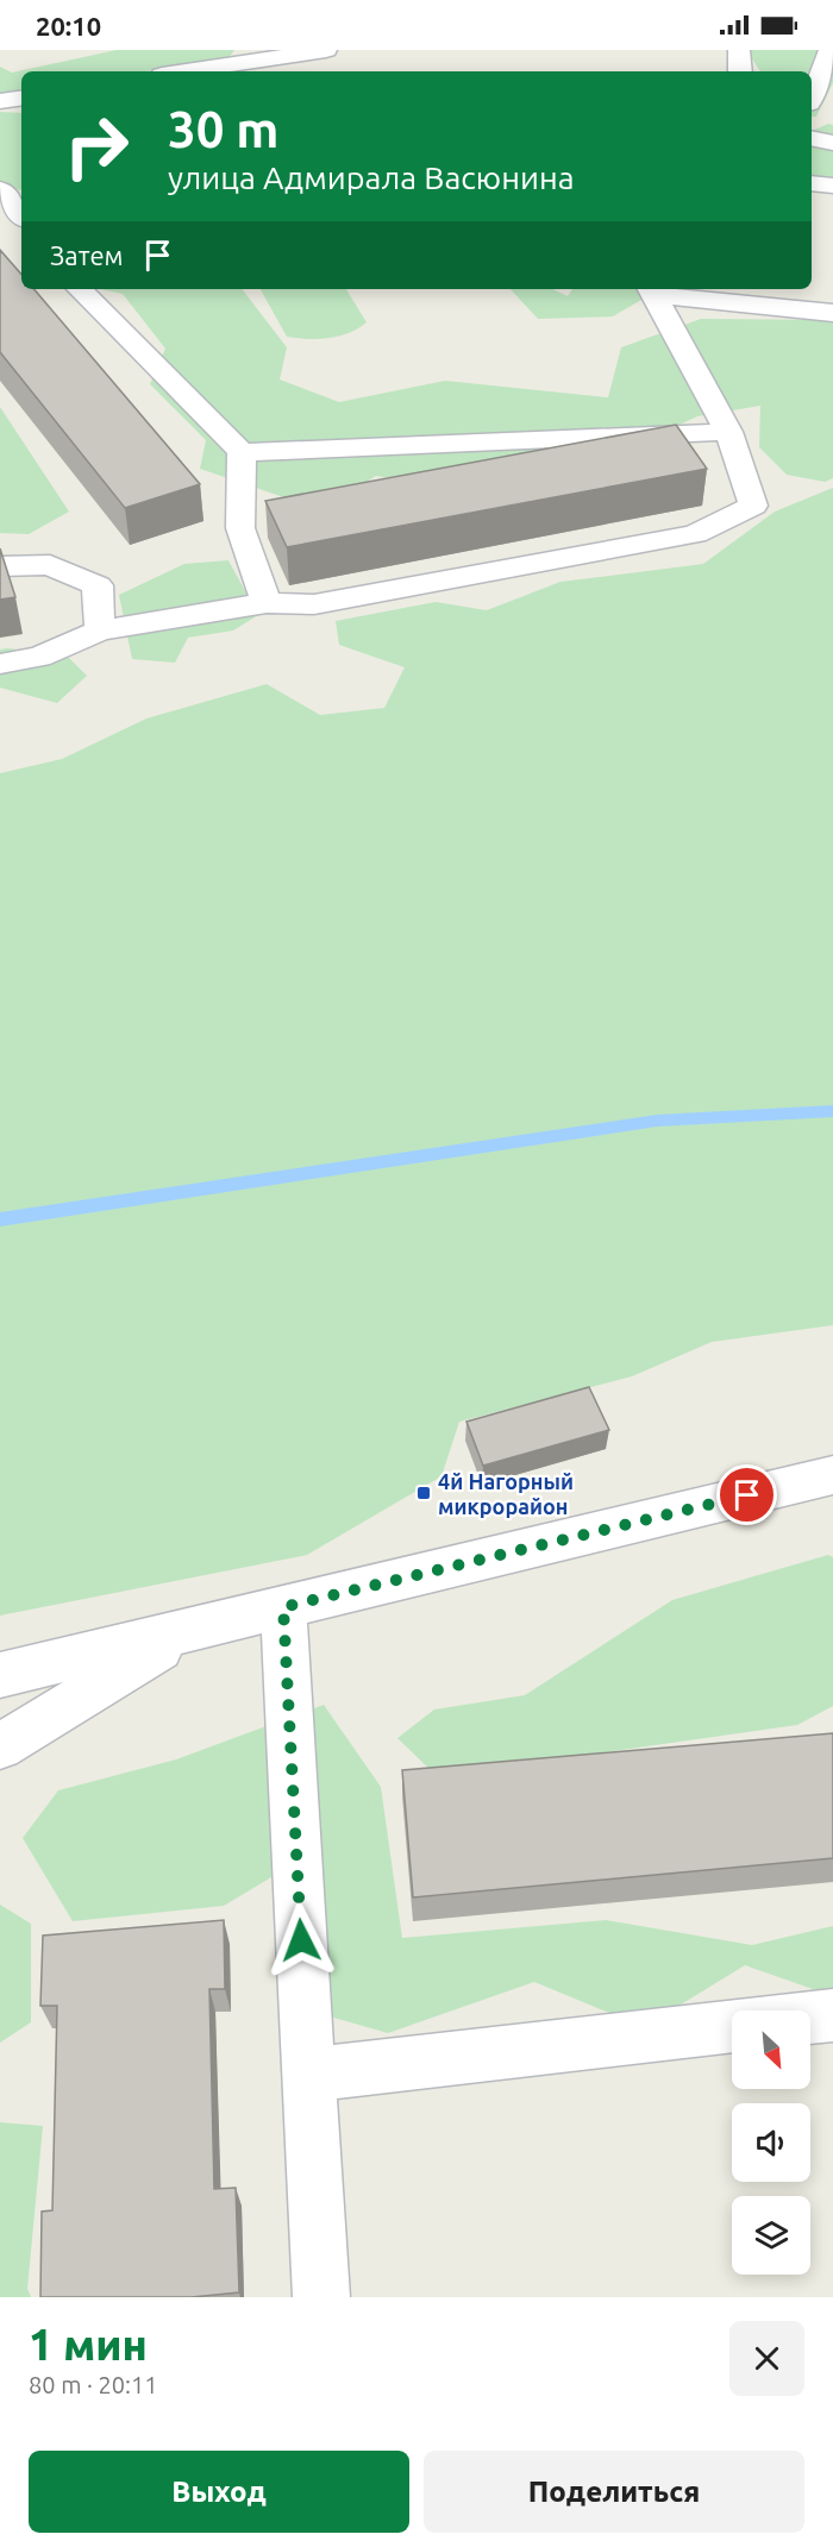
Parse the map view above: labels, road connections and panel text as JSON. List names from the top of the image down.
{
  "places": {
    "transit": ["4й Нагорный микрорайон"]
  },
  "north": "bottom right",
  "page": {
    "status": "20:10",
    "turn": ["30 m", "улица Адмирала Васюнина"],
    "then": "Затем",
    "heading": ["1 мин", "80 m · 20:11"],
    "buttons": ["Выход", "Поделиться"]
  }
}
